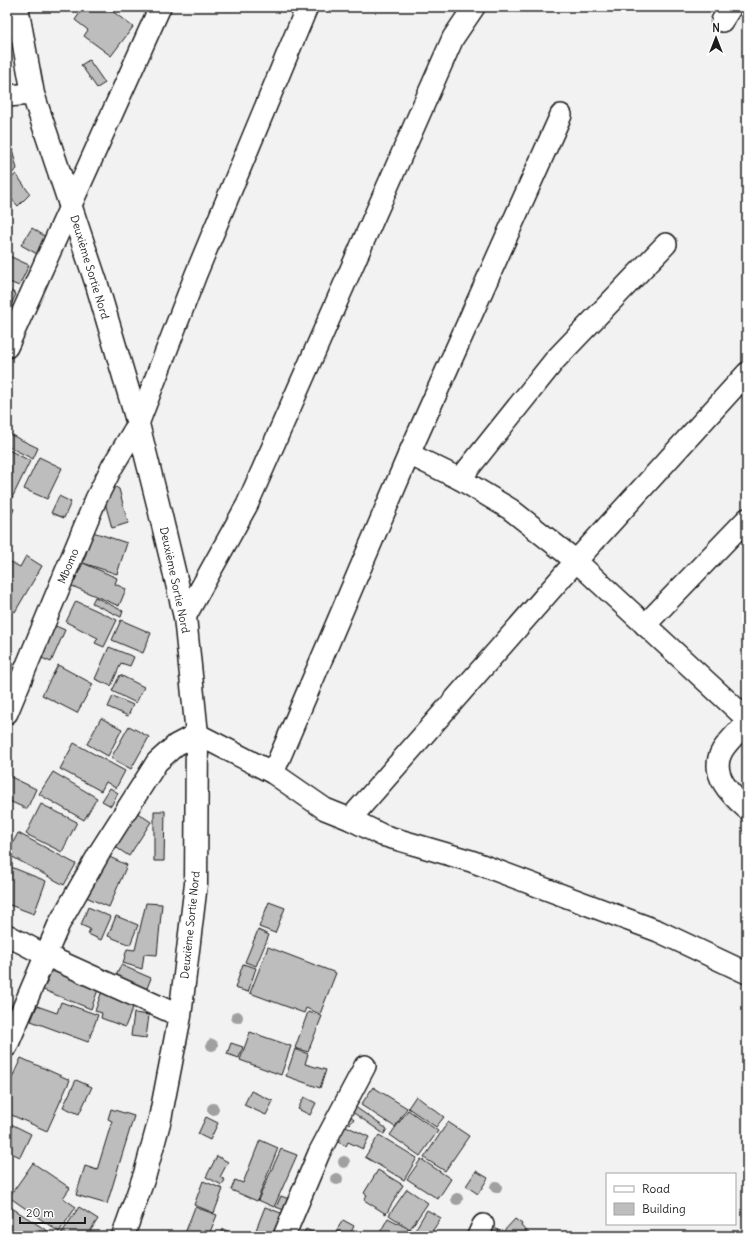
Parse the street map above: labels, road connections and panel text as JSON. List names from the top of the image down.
{
  "streets": {
    "main road": ["Deuxième Sortie Nord"],
    "street": ["Mbomo"]
  },
  "crossings": [
    ["Deuxième Sortie Nord", "Mbomo"]
  ],
  "legend": ["Road", "Building"],
  "scale_bar": "20 m",
  "north": "top"
}
